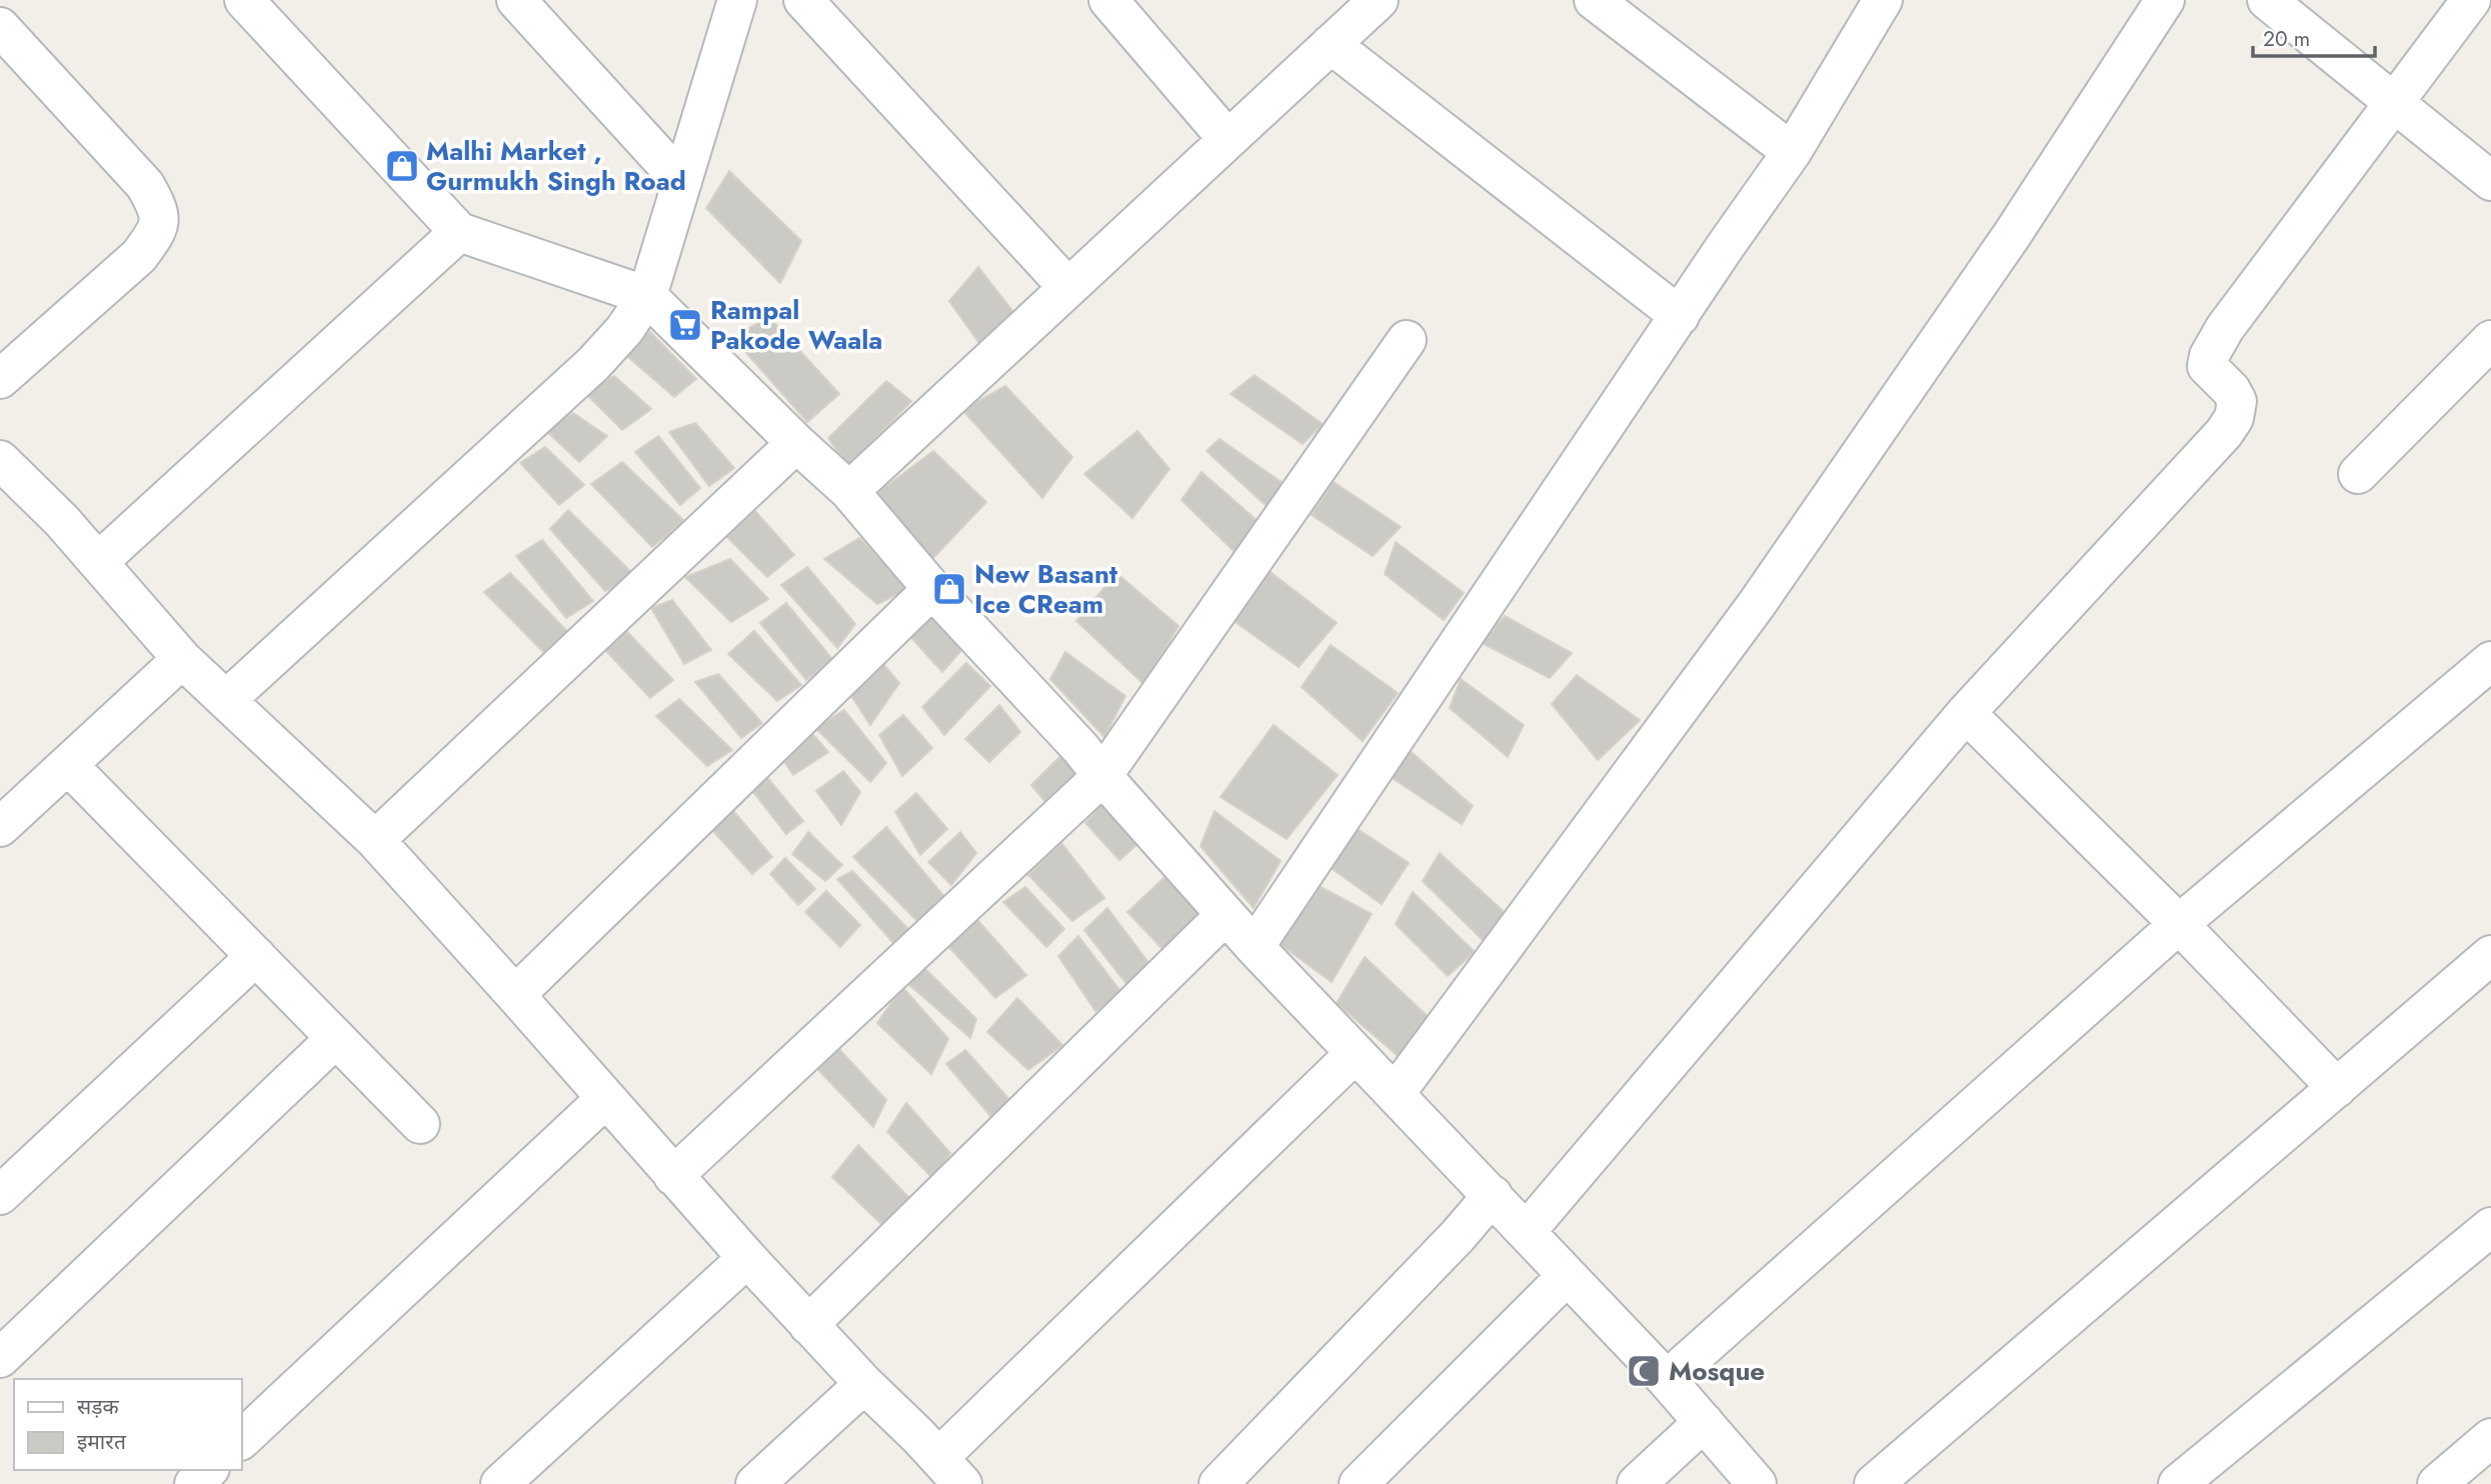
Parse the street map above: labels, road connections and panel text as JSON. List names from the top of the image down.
{
  "places": {
    "shop": ["Malhi Market , Gurmukh Singh Road", "New Basant Ice CReam"],
    "supermarket": ["Rampal Pakode Waala"],
    "mosque": ["Mosque"]
  },
  "legend": ["सड़क", "इमारत"],
  "scale_bar": "20 m"
}
